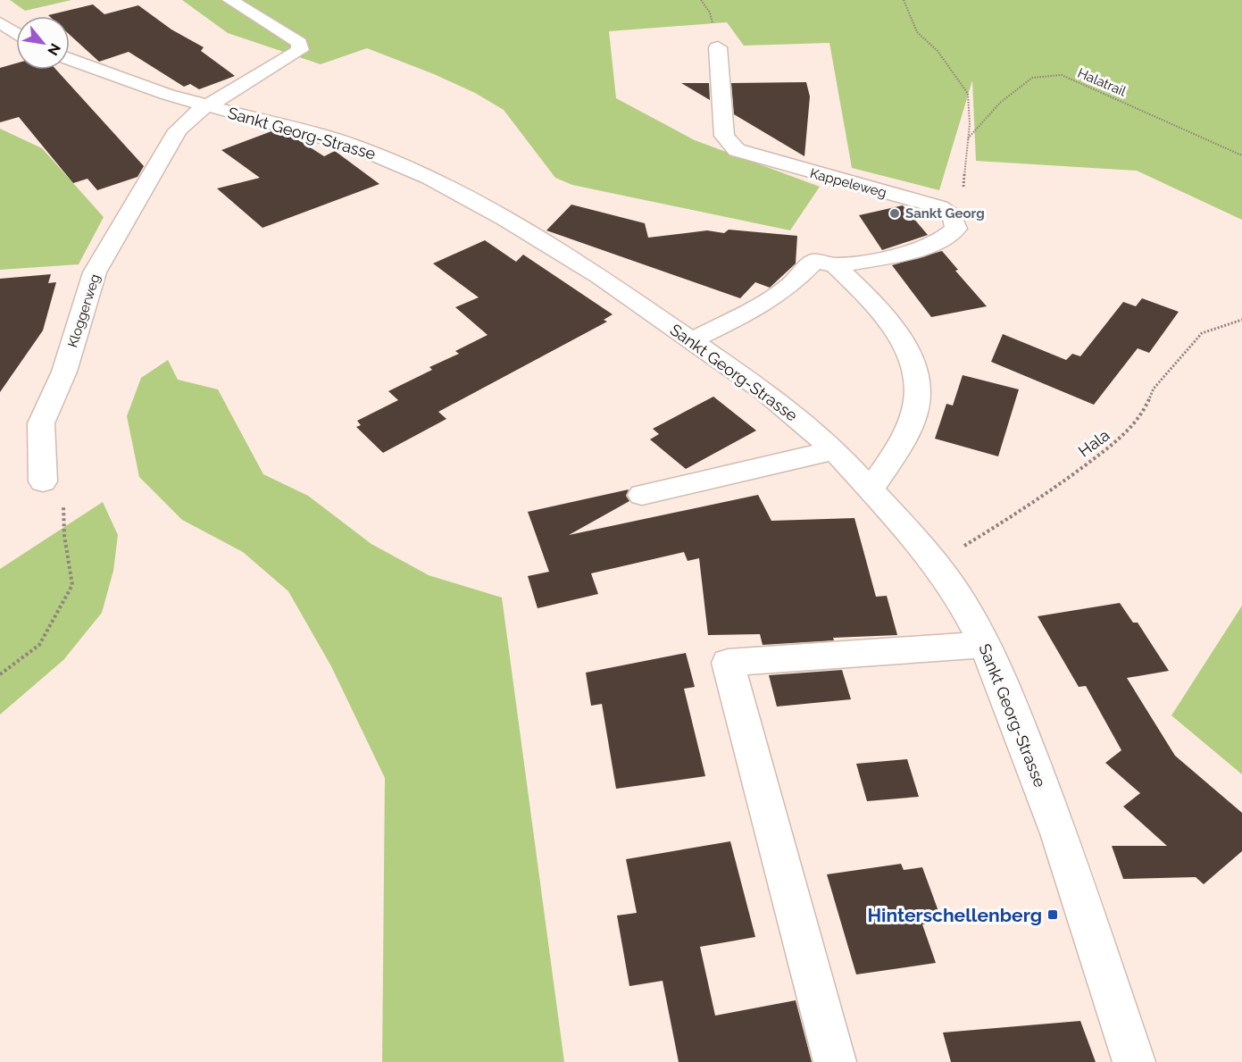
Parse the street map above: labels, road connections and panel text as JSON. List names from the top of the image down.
{
  "streets": {
    "street": ["Sankt Georg-Strasse", "Kappeleweg", "Kloggerweg"],
    "path": ["Halatrail", "Hala"]
  },
  "crossings": [
    ["Sankt Georg-Strasse", "Kloggerweg"],
    ["Sankt Georg-Strasse", "Hala"]
  ],
  "places": {
    "other": ["Sankt Georg"],
    "transit": ["Hinterschellenberg"]
  },
  "north": "bottom right"
}
